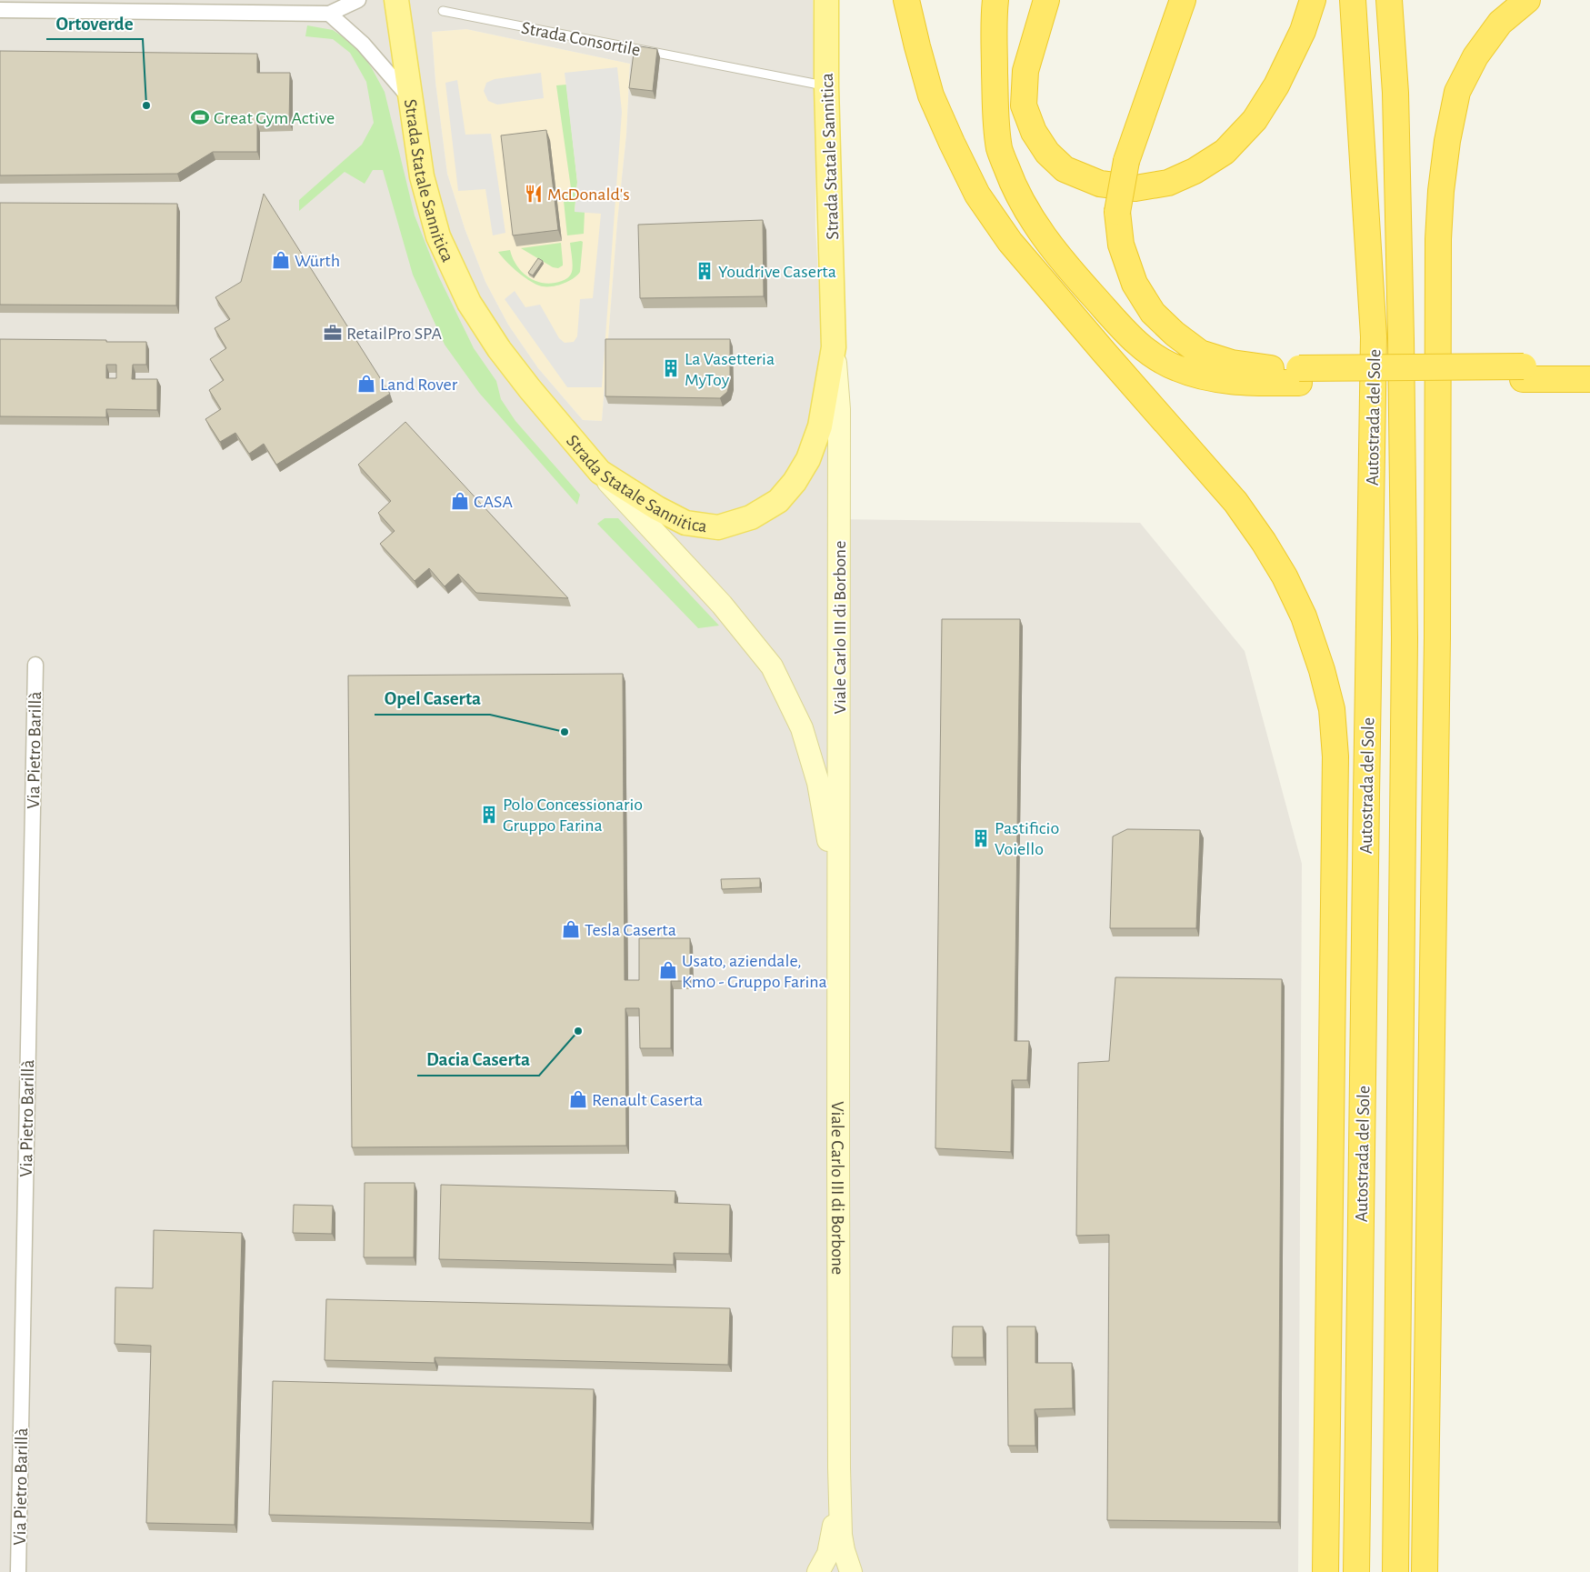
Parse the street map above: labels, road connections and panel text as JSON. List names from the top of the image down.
{
  "streets": {
    "highway": ["Autostrada del Sole"],
    "main road": ["Strada Statale Sannitica", "Viale Carlo III di Borbone"],
    "street": ["Via Pietro Barillà"],
    "lane": ["Strada Consortile"]
  },
  "crossings": [
    ["Strada Consortile", "Strada Statale Sannitica"],
    ["Strada Statale Sannitica", "Viale Carlo III di Borbone"]
  ],
  "places": {
    "other": ["Ortoverde", "Opel Caserta", "Dacia Caserta"],
    "sports": ["Great Gym Active"],
    "restaurant": ["McDonald's"],
    "shop": [
      "Würth",
      "Land Rover",
      "CASA",
      "Tesla Caserta",
      "Usato, aziendale, Km0 - Gruppo Farina",
      "Renault Caserta"
    ],
    "building": [
      "Youdrive Caserta",
      "La Vasetteria MyToy",
      "Polo Concessionario Gruppo Farina",
      "Pastificio Voiello"
    ],
    "office": ["RetailPro SPA"]
  }
}
